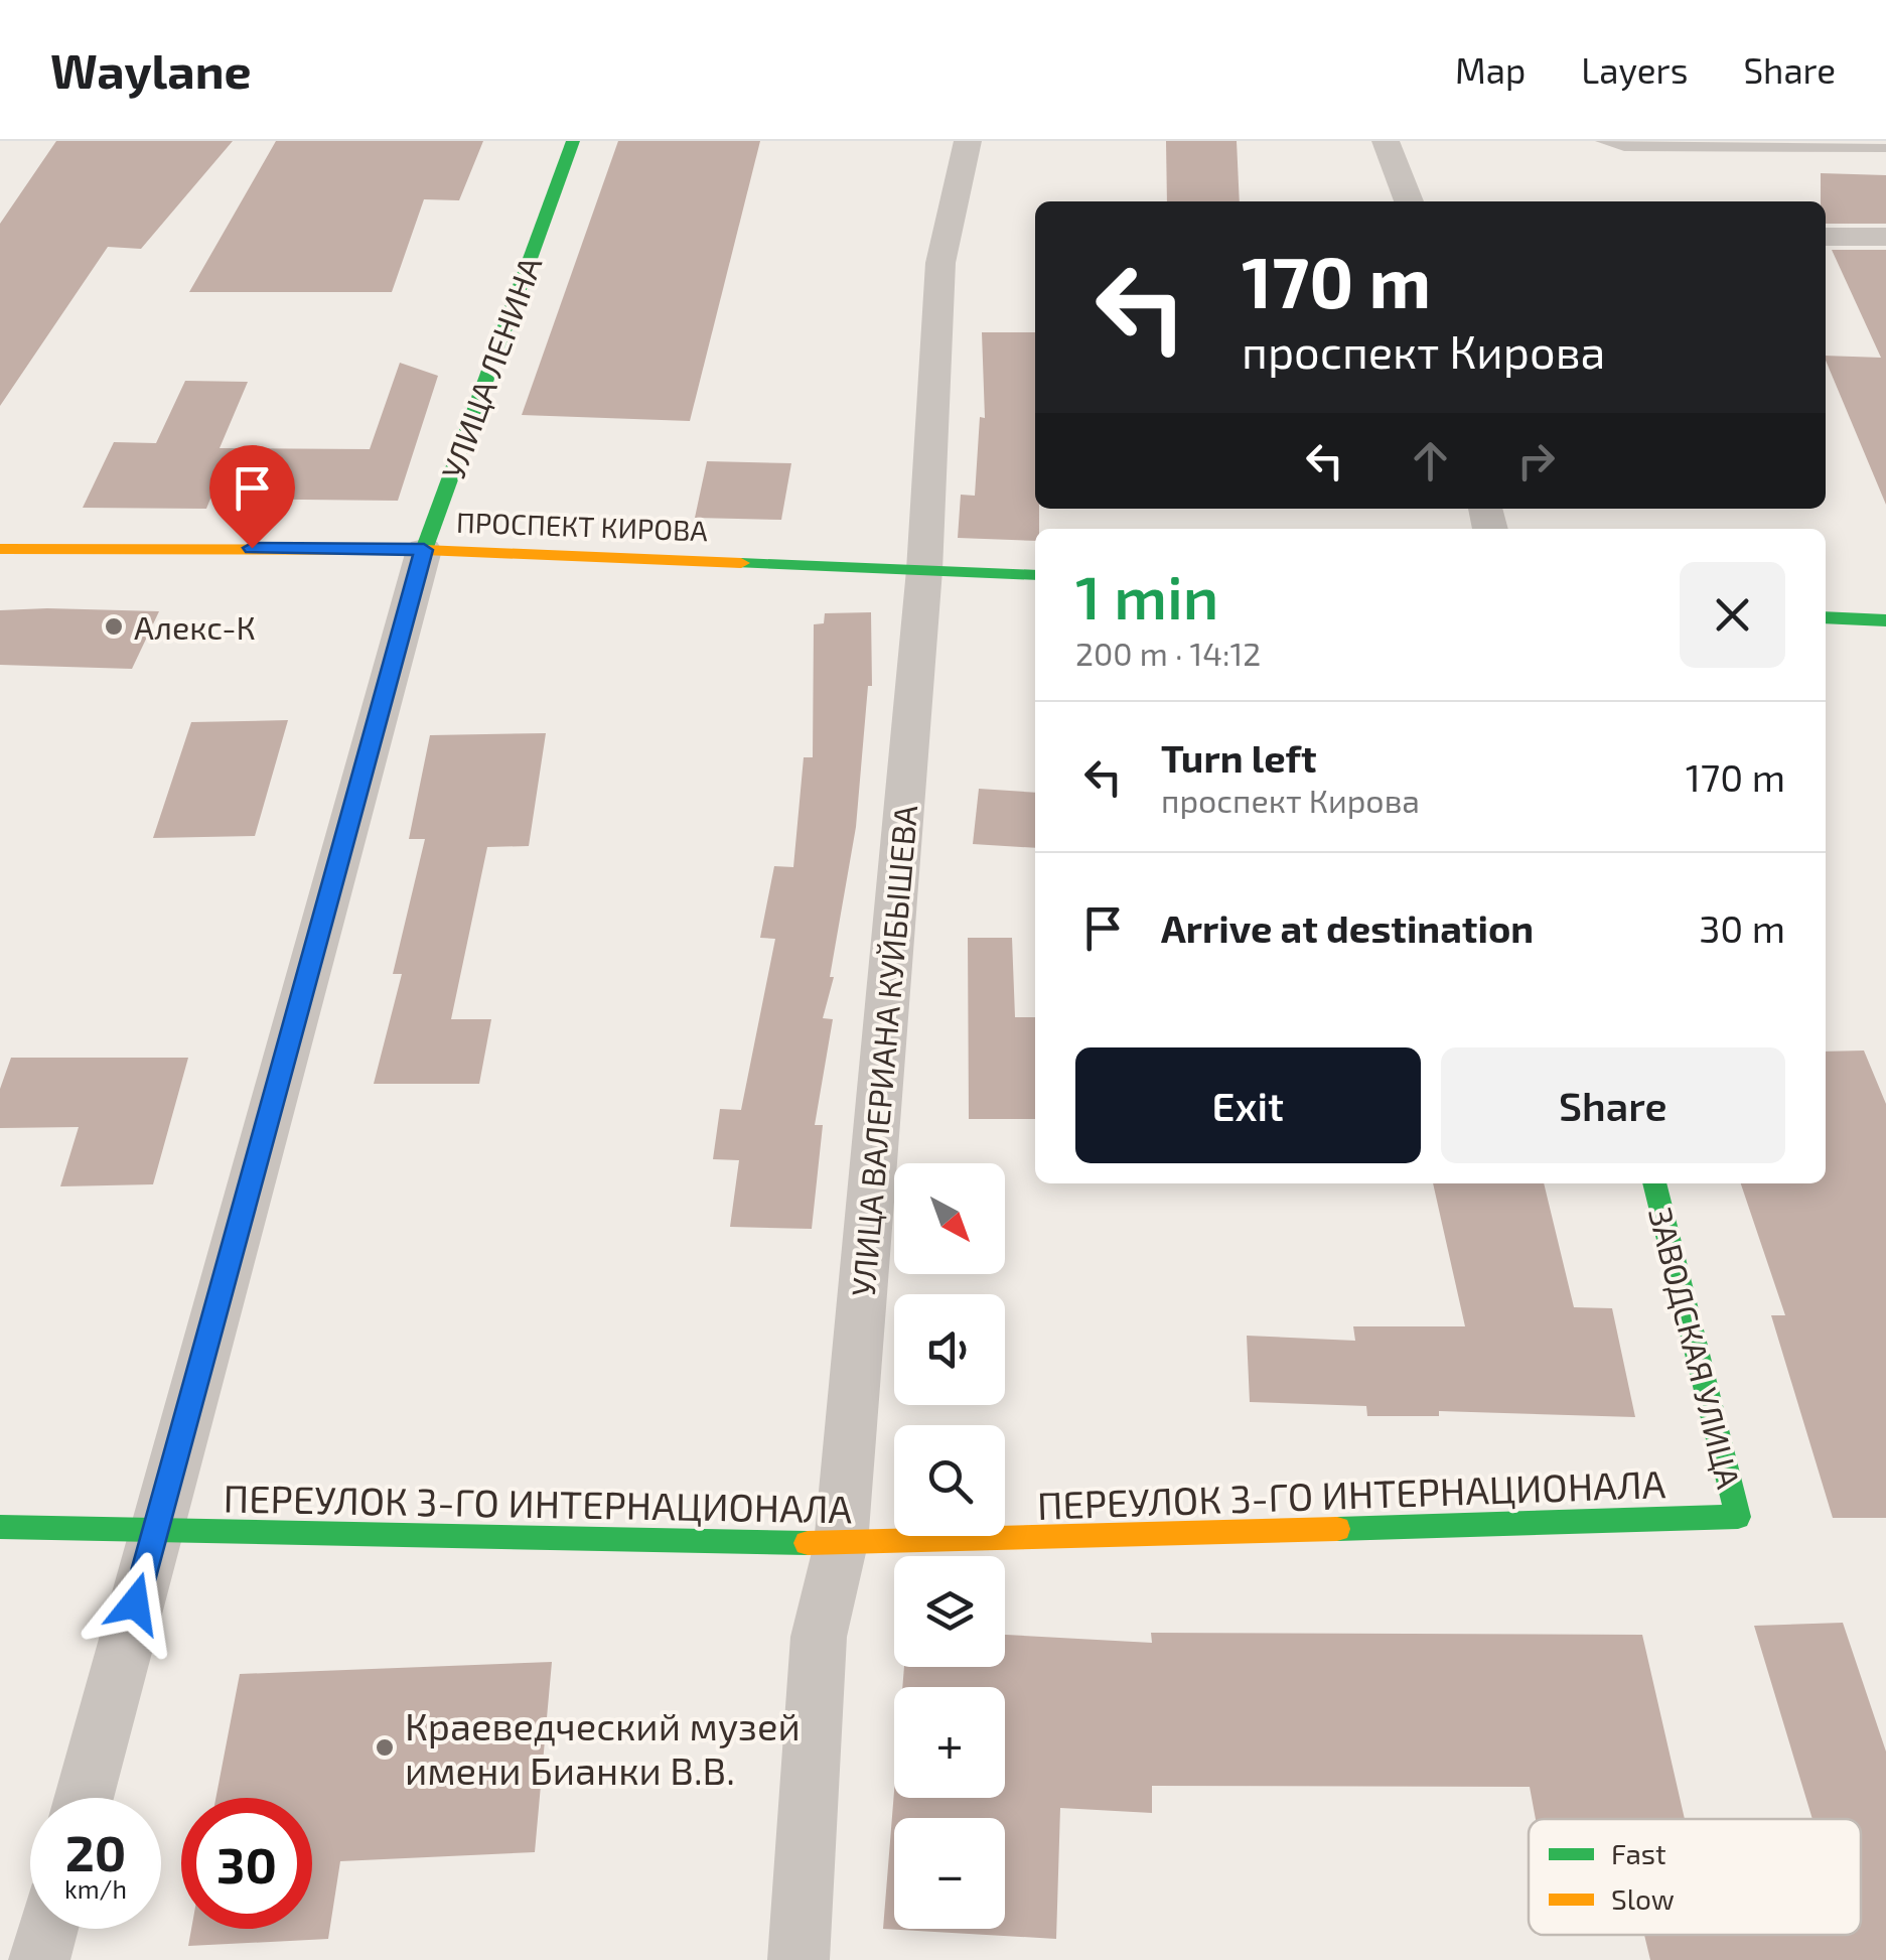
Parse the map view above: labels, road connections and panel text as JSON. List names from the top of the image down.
{
  "streets": {
    "street": [
      "УЛИЦА ЛЕНИНА",
      "ПРОСПЕКТ КИРОВА",
      "УЛИЦА ВАЛЕРИАНА КУЙБЫШЕВА",
      "ЗАВОДСКАЯ УЛИЦА",
      "ПЕРЕУЛОК 3-ГО ИНТЕРНАЦИОНАЛА"
    ]
  },
  "crossings": [
    ["УЛИЦА ЛЕНИНА", "ПРОСПЕКТ КИРОВА"],
    ["УЛИЦА ЛЕНИНА", "ПЕРЕУЛОК 3-ГО ИНТЕРНАЦИОНАЛА"],
    ["ПРОСПЕКТ КИРОВА", "УЛИЦА ВАЛЕРИАНА КУЙБЫШЕВА"],
    ["УЛИЦА ВАЛЕРИАНА КУЙБЫШЕВА", "ПЕРЕУЛОК 3-ГО ИНТЕРНАЦИОНАЛА"],
    ["ЗАВОДСКАЯ УЛИЦА", "ПЕРЕУЛОК 3-ГО ИНТЕРНАЦИОНАЛА"]
  ],
  "places": ["Алекс-К", "Краеведческий музей имени Бианки В.В."],
  "legend": ["Fast", "Slow"],
  "north": "bottom right",
  "page": {
    "header": "Waylane",
    "nav": ["Map", "Layers", "Share"],
    "turn": ["170 m", "проспект Кирова"],
    "heading": ["1 min", "200 m · 14:12"],
    "list": [
      {
        "name": "Turn left",
        "note": "проспект Кирова",
        "value": "170 m"
      },
      {
        "name": "Arrive at destination",
        "value": "30 m"
      }
    ],
    "buttons": ["Exit", "Share"],
    "map_buttons": ["+", "−"],
    "speed": "20 km/h",
    "limit": "30"
  }
}
